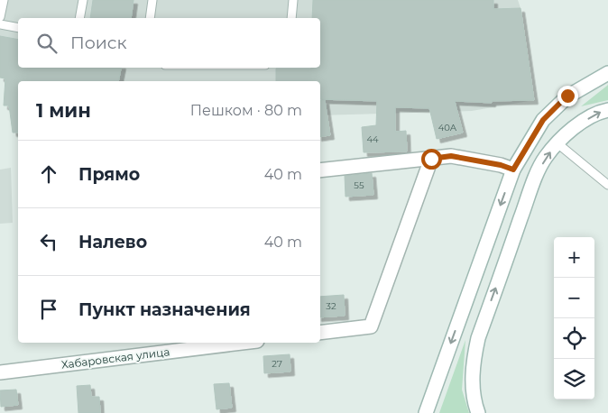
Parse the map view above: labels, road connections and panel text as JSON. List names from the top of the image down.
{
  "streets": {
    "main road": ["Хабаровская улица"]
  },
  "house_numbers": [
    "40А",
    "44",
    "55",
    "32",
    "27"
  ],
  "page": {
    "search": "Поиск",
    "heading": ["1 мин", "Пешком · 80 m"],
    "list": [
      ["Прямо", "40 m"],
      ["Налево", "40 m"],
      "Пункт назначения"
    ],
    "map_buttons": ["+", "−"]
  }
}
